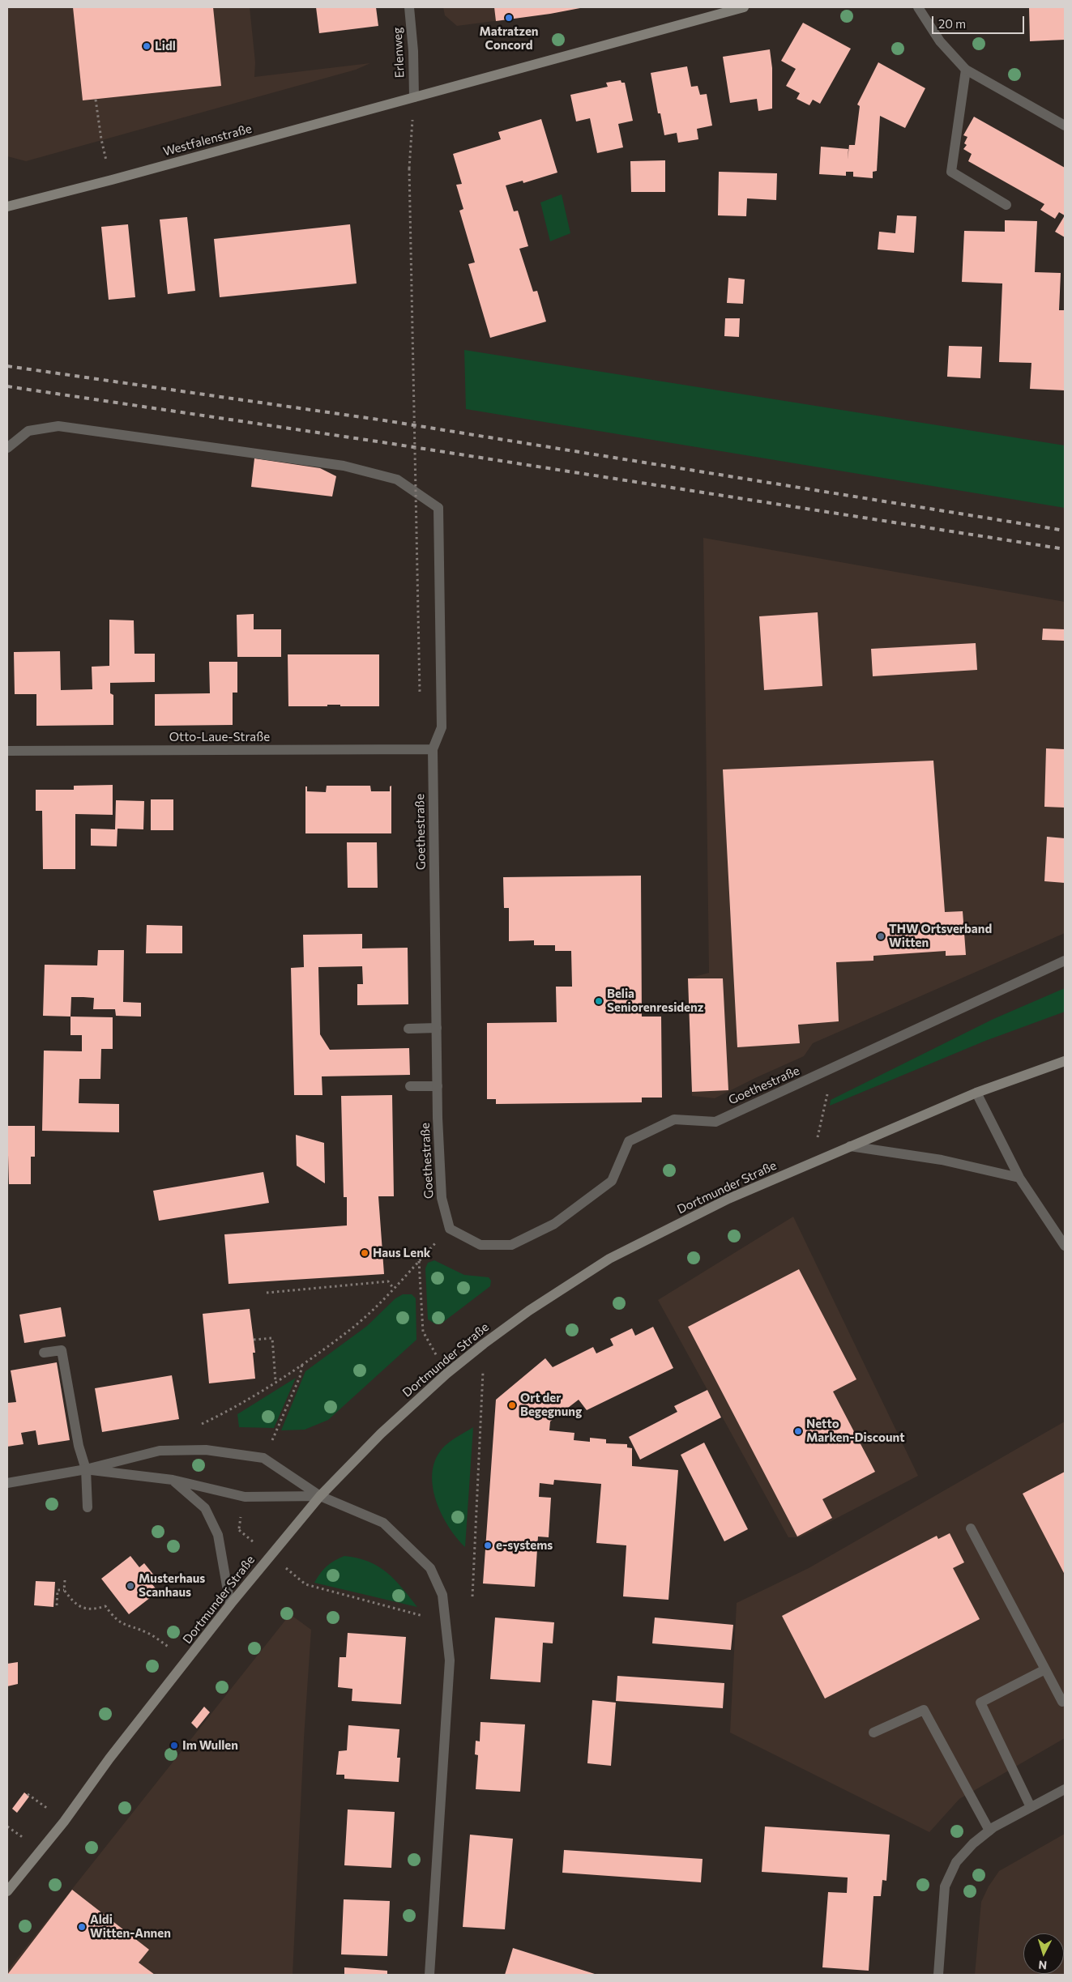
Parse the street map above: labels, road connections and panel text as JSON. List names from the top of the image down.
{
  "streets": {
    "main road": ["Westfalenstraße", "Dortmunder Straße"],
    "street": ["Erlenweg", "Otto-Laue-Straße", "Goethestraße"]
  },
  "crossings": [
    ["Erlenweg", "Westfalenstraße"],
    ["Otto-Laue-Straße", "Goethestraße"]
  ],
  "places": [
    "Matratzen Concord",
    "Lidl",
    "THW Ortsverband Witten",
    "Belia Seniorenresidenz",
    "Haus Lenk",
    "Ort der Begegnung",
    "Netto Marken-Discount",
    "e-systems",
    "Musterhaus Scanhaus",
    "Im Wullen",
    "Aldi Witten-Annen"
  ],
  "scale_bar": "20 m",
  "north": "bottom"
}
